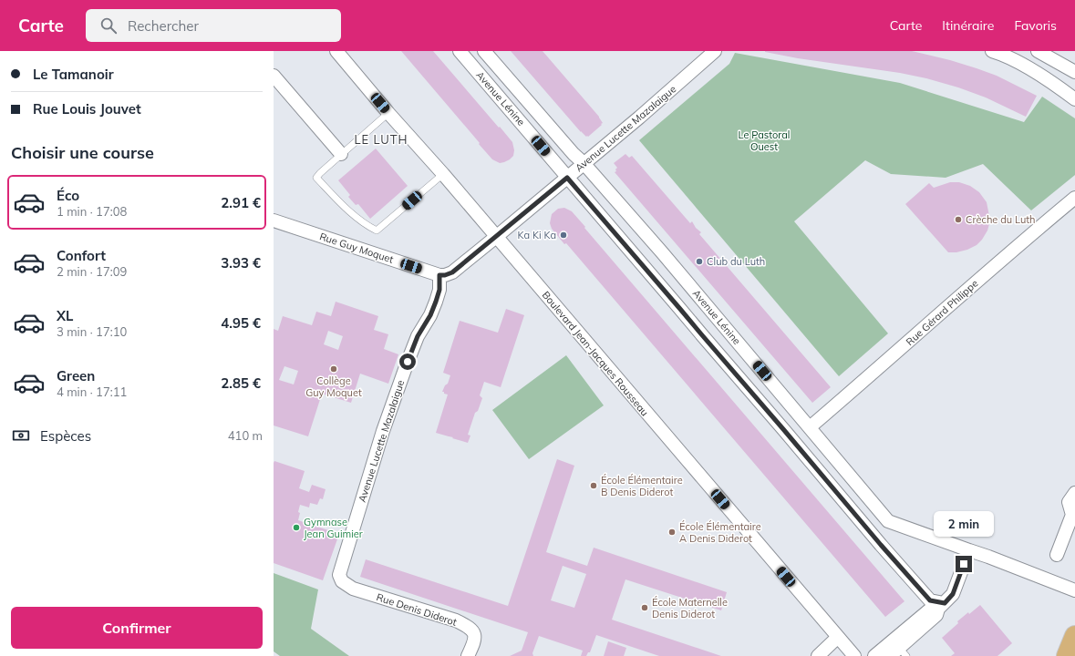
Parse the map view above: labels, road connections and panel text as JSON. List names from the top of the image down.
{
  "streets": {
    "street": [
      "Avenue Lénine",
      "Avenue Lucette Mazalaigue",
      "Rue Guy Moquet",
      "Rue Gérard Philippe",
      "Boulevard Jean-Jacques Rousseau",
      "Rue Denis Diderot"
    ]
  },
  "crossings": [
    ["Avenue Lénine", "Avenue Lucette Mazalaigue"],
    ["Avenue Lénine", "Rue Gérard Philippe"],
    ["Avenue Lucette Mazalaigue", "Rue Guy Moquet"],
    ["Avenue Lucette Mazalaigue", "Boulevard Jean-Jacques Rousseau"],
    ["Avenue Lucette Mazalaigue", "Rue Denis Diderot"]
  ],
  "districts": ["LE LUTH"],
  "parks": ["Le Pastoral Ouest"],
  "places": [
    "Crèche du Luth",
    "Ka Ki Ka",
    "Club du Luth",
    "Collège Guy Moquet",
    "École Élémentaire B Denis Diderot",
    "Gymnase Jean Guimier",
    "École Élémentaire A Denis Diderot",
    "École Maternelle Denis Diderot"
  ],
  "page": {
    "header": "Carte",
    "search": "Rechercher",
    "nav": ["Carte", "Itinéraire", "Favoris"],
    "banner": ["Le Tamanoir", "Rue Louis Jouvet"],
    "heading": "Choisir une course",
    "list": [
      {
        "name": "Éco",
        "note": "1 min · 17:08",
        "value": "2.91 €"
      },
      {
        "name": "Confort",
        "note": "2 min · 17:09",
        "value": "3.93 €"
      },
      {
        "name": "XL",
        "note": "3 min · 17:10",
        "value": "4.95 €"
      },
      {
        "name": "Green",
        "note": "4 min · 17:11",
        "value": "2.85 €"
      }
    ],
    "pay": ["Espèces", "410 m"],
    "bubble": "2 min",
    "buttons": "Confirmer"
  }
}
